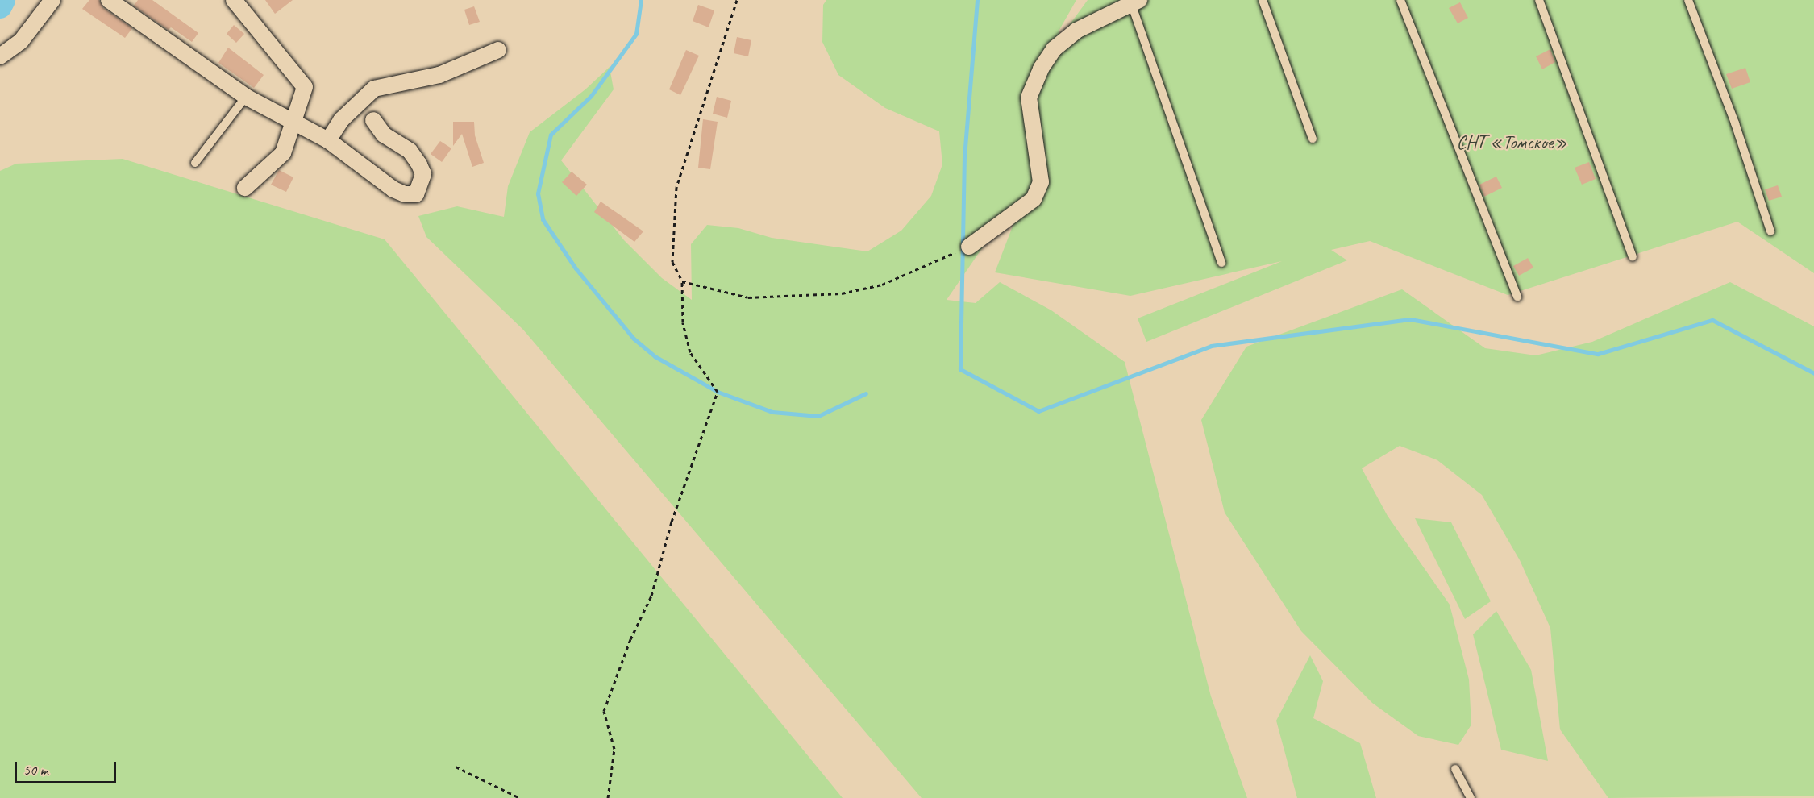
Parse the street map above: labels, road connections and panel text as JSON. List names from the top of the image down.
{
  "parks": ["СНТ «Томское»"],
  "scale_bar": "50 m"
}
